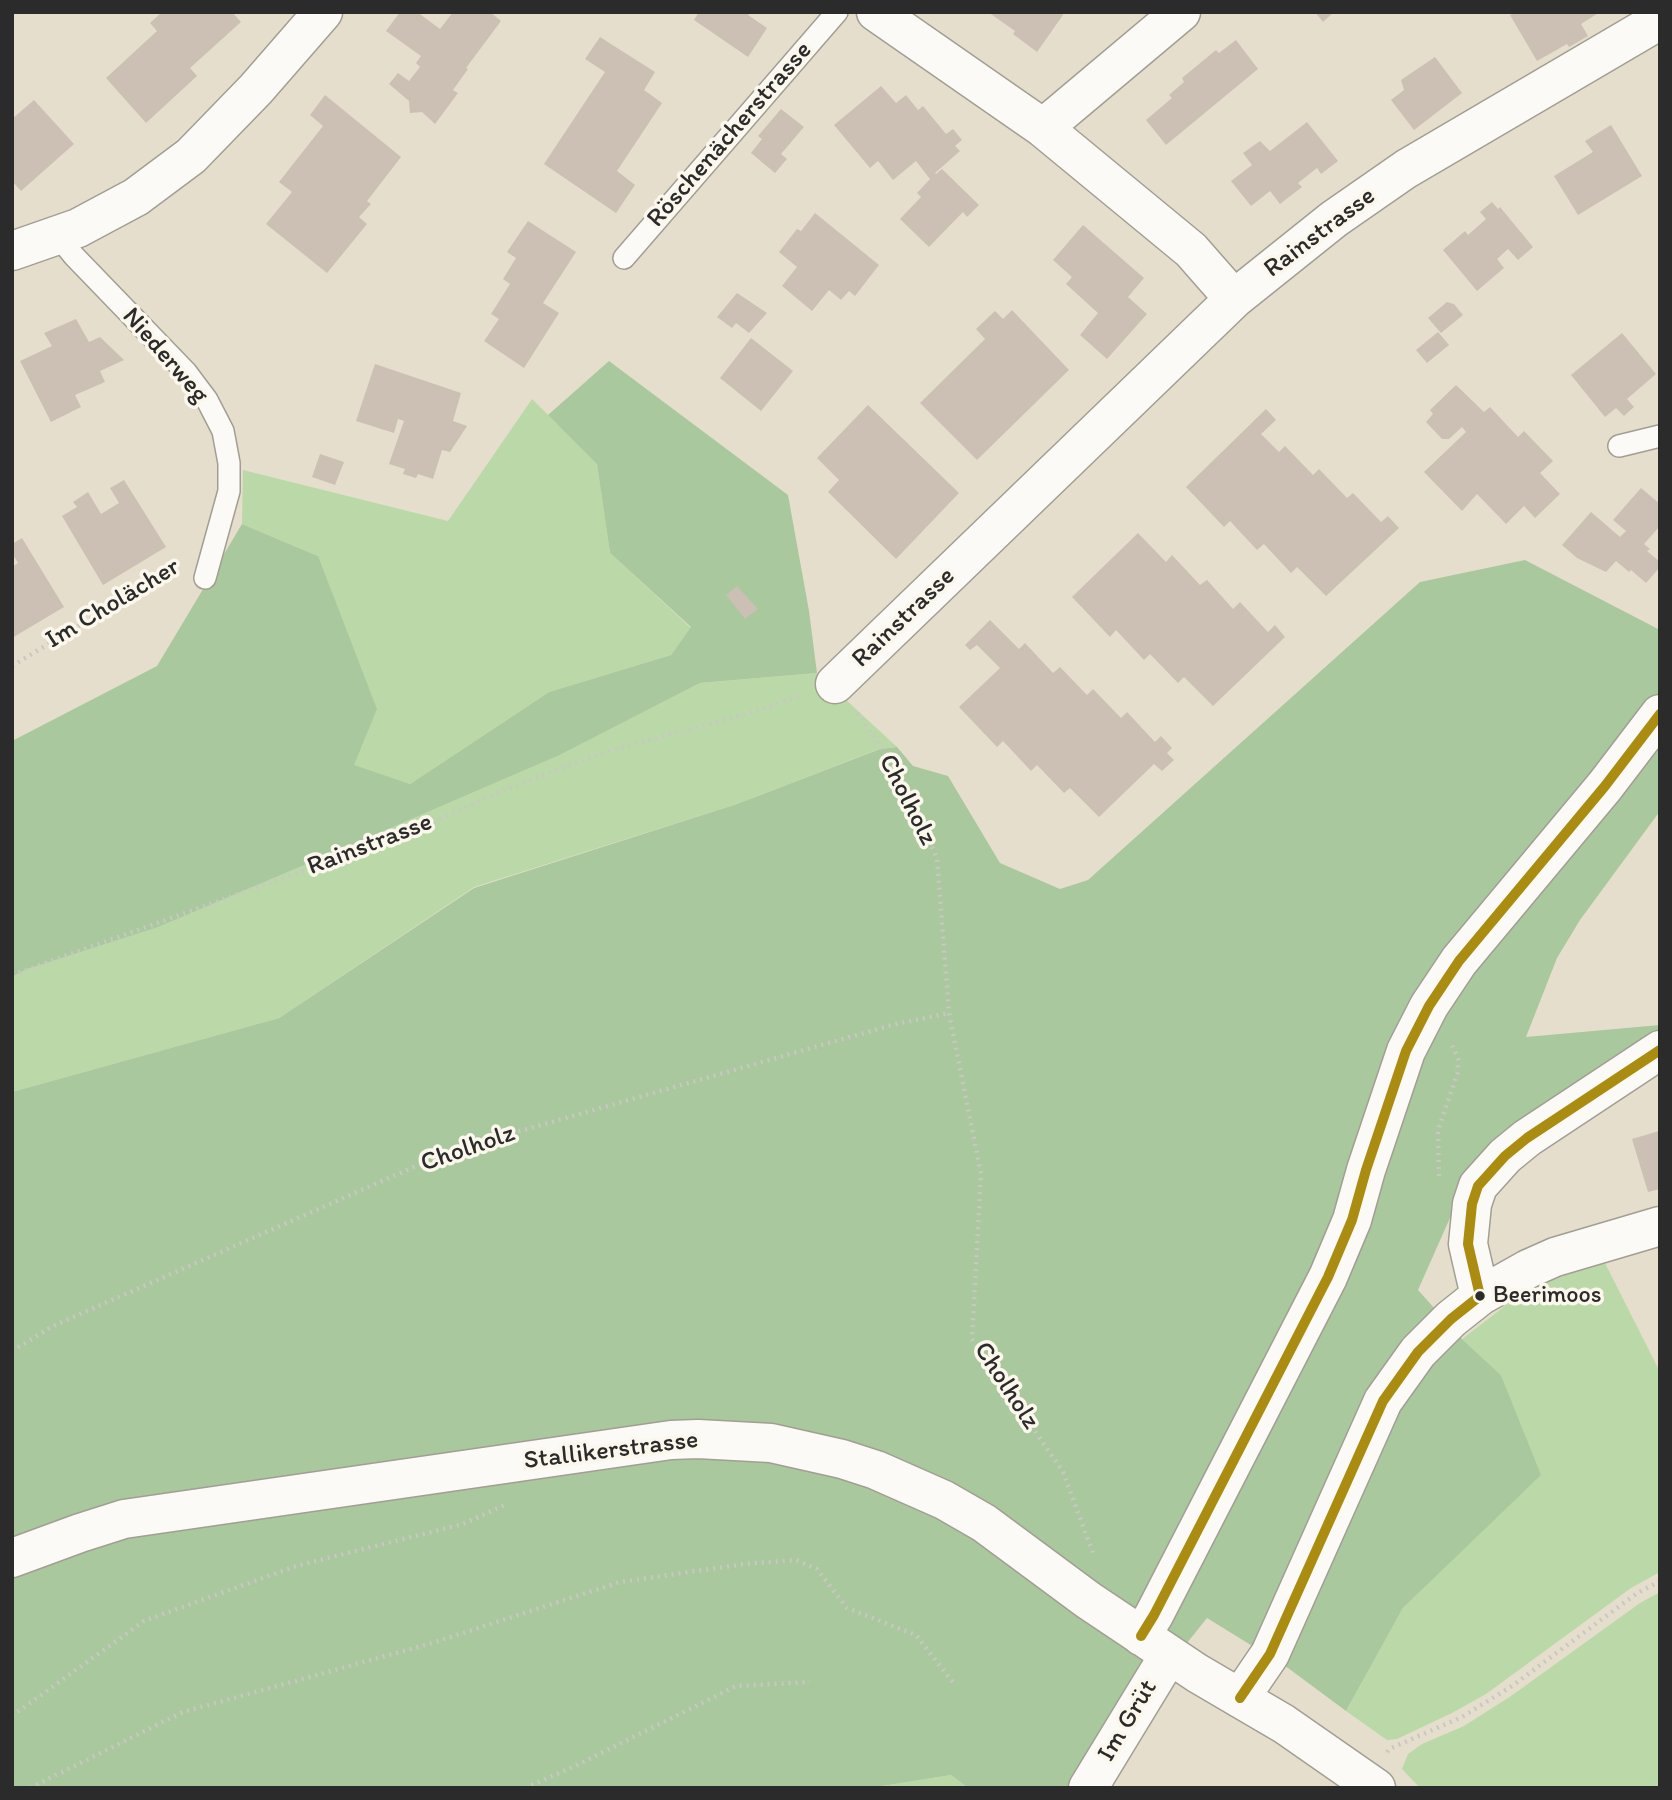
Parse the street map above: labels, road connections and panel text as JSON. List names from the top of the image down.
{
  "streets": {
    "street": ["Rainstrasse", "Stallikerstrasse", "Im Grüt"],
    "lane": ["Röschenächerstrasse", "Niederweg"],
    "path": ["Im Cholächer", "Cholholz"]
  },
  "crossings": [
    ["Rainstrasse", "Cholholz"],
    ["Niederweg", "Im Cholächer"],
    ["Stallikerstrasse", "Im Grüt"]
  ],
  "places": ["Beerimoos"]
}
